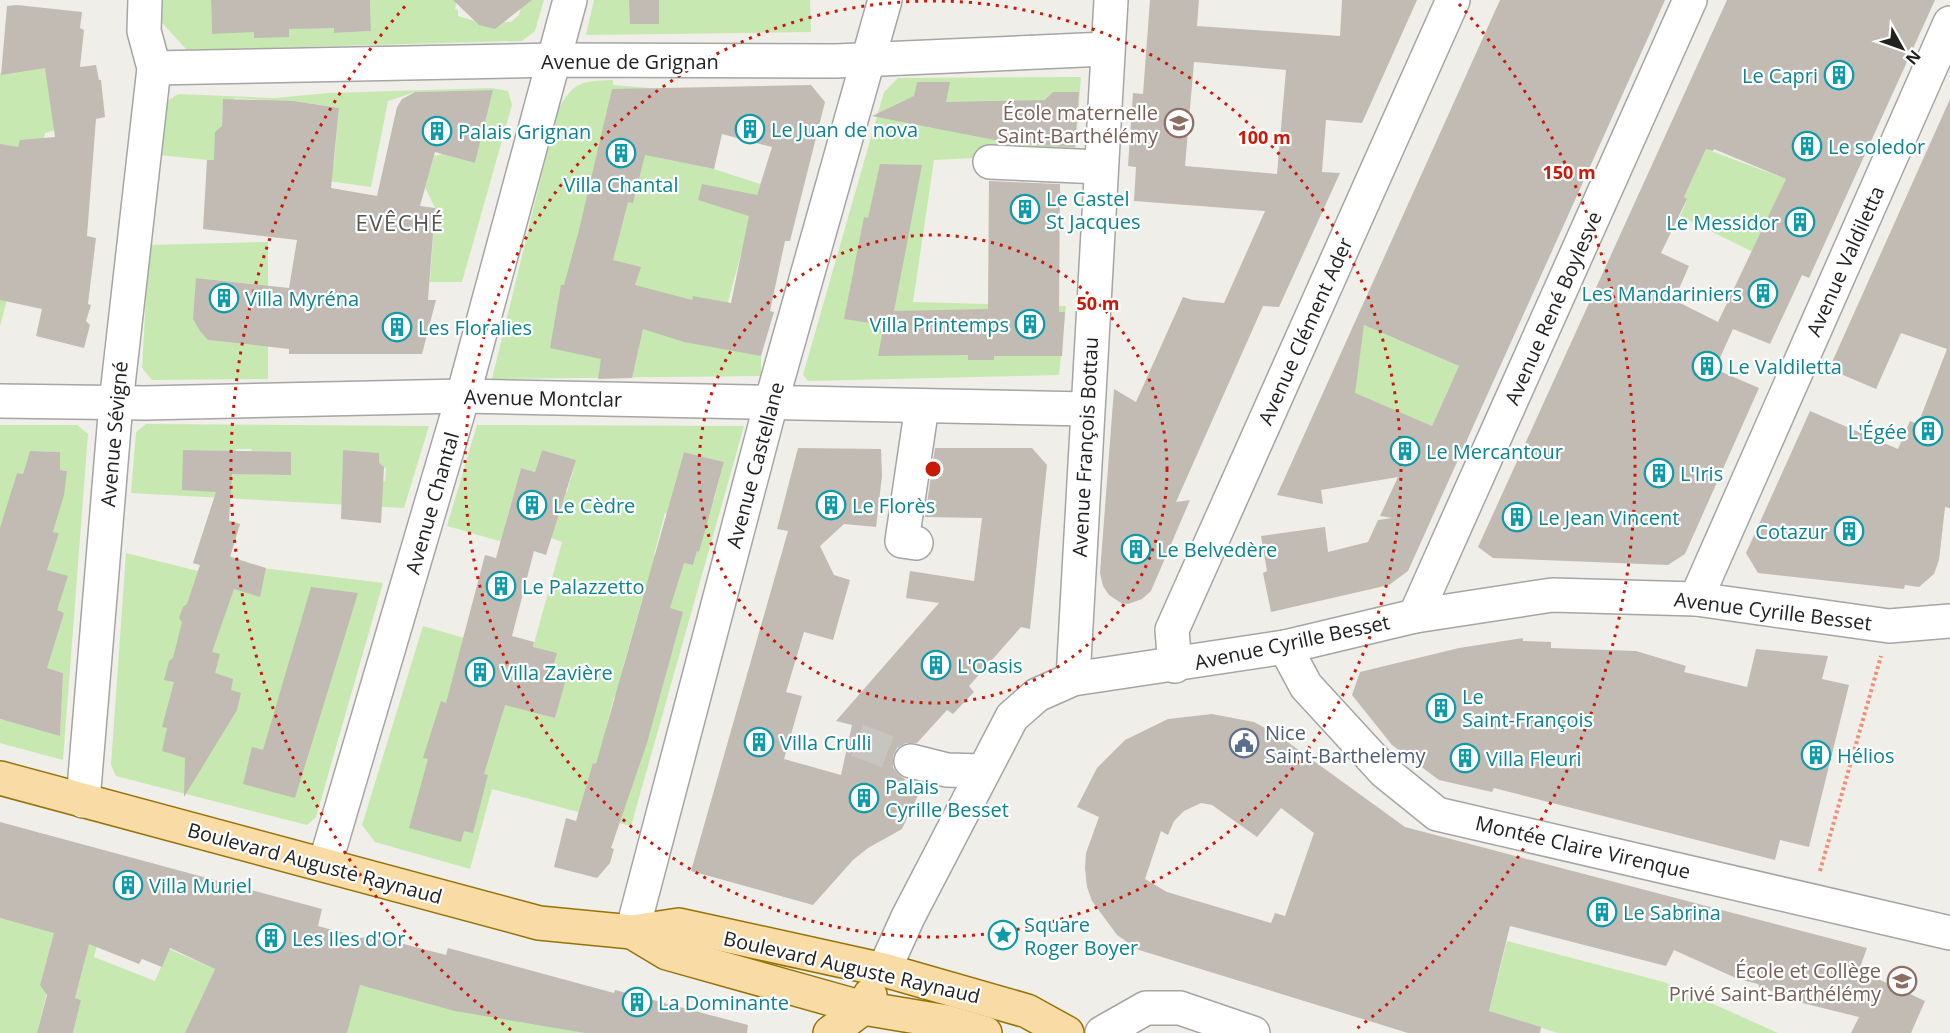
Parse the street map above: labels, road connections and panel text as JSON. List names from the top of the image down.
{
  "streets": {
    "main road": ["Avenue Cyrille Besset", "Boulevard Auguste Raynaud"],
    "street": [
      "Avenue de Grignan",
      "Avenue Valdiletta",
      "Avenue René Boylesve",
      "Avenue Clément Ader",
      "Avenue Montclar",
      "Avenue Sévigné",
      "Avenue François Bottau",
      "Avenue Castellane",
      "Avenue Chantal",
      "Montée Claire Virenque"
    ]
  },
  "crossings": [
    ["Avenue de Grignan", "Avenue Sévigné"],
    ["Avenue de Grignan", "Avenue François Bottau"],
    ["Avenue de Grignan", "Avenue Castellane"],
    ["Avenue de Grignan", "Avenue Chantal"],
    ["Avenue Valdiletta", "Avenue Cyrille Besset"],
    ["Avenue René Boylesve", "Avenue Cyrille Besset"],
    ["Avenue Clément Ader", "Avenue Cyrille Besset"],
    ["Avenue Montclar", "Avenue Sévigné"],
    ["Avenue Montclar", "Avenue François Bottau"],
    ["Avenue Montclar", "Avenue Castellane"],
    ["Avenue Montclar", "Avenue Chantal"],
    ["Avenue Sévigné", "Boulevard Auguste Raynaud"],
    ["Avenue François Bottau", "Avenue Cyrille Besset"],
    ["Avenue Castellane", "Boulevard Auguste Raynaud"],
    ["Avenue Chantal", "Boulevard Auguste Raynaud"],
    ["Avenue Cyrille Besset", "Montée Claire Virenque"],
    ["Avenue Cyrille Besset", "Boulevard Auguste Raynaud"]
  ],
  "districts": ["EVÊCHÉ"],
  "places": {
    "building": [
      "Le Capri",
      "Le Juan de nova",
      "Palais Grignan",
      "Le soledor",
      "Villa Chantal",
      "Le Castel St Jacques",
      "Le Messidor",
      "Les Mandariniers",
      "Villa Myréna",
      "Villa Printemps",
      "Les Floralies",
      "Le Valdiletta",
      "L'Égée",
      "Le Mercantour",
      "L'Iris",
      "Le Cèdre",
      "Le Florès",
      "Le Jean Vincent",
      "Cotazur",
      "Le Belvedère",
      "Le Palazzetto",
      "L'Oasis",
      "Villa Zavière",
      "Le Saint-François",
      "Villa Crulli",
      "Hélios",
      "Villa Fleuri",
      "Palais Cyrille Besset",
      "Villa Muriel",
      "Le Sabrina",
      "Les Iles d'Or",
      "La Dominante"
    ],
    "school or university": ["École maternelle Saint-Barthélémy", "École et Collège Privé Saint-Barthélémy"],
    "public building": ["Nice Saint-Barthelemy"],
    "place": ["Square Roger Boyer"]
  },
  "north": "bottom right",
  "rings": ["100 m", "150 m", "50 m"]
}
